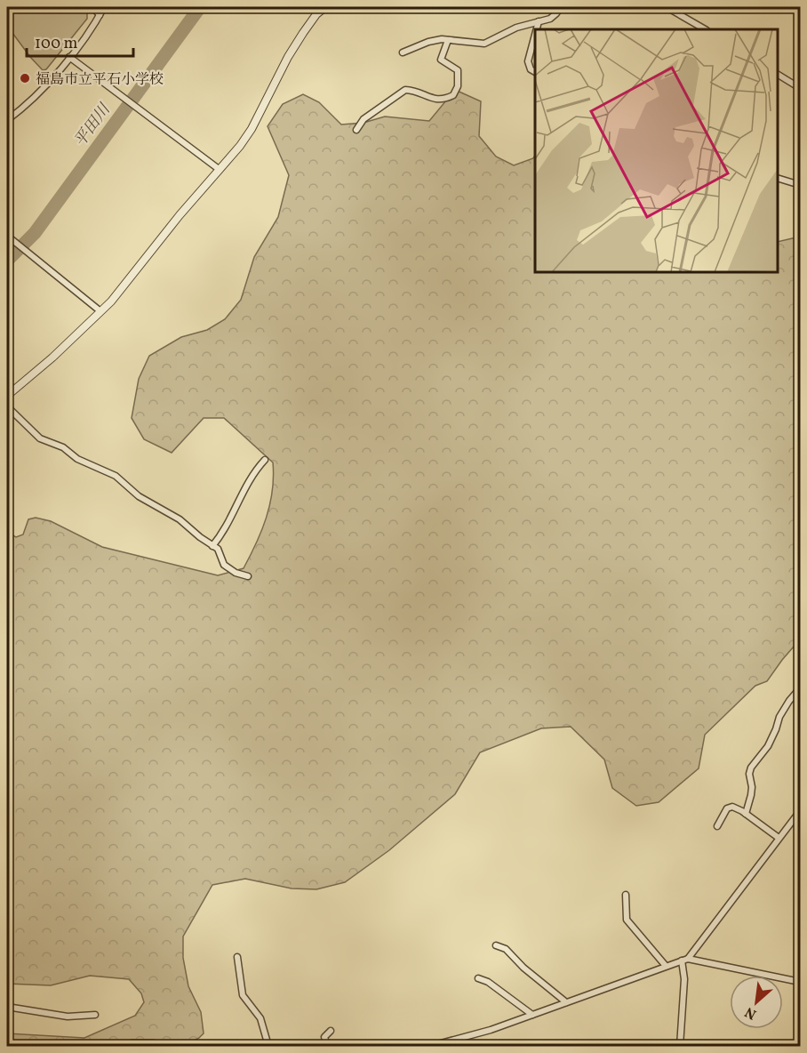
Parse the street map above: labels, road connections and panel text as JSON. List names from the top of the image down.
{
  "water": ["平田川"],
  "places": ["福島市立平石小学校"],
  "scale_bar": "100 m",
  "north": "bottom left"
}
